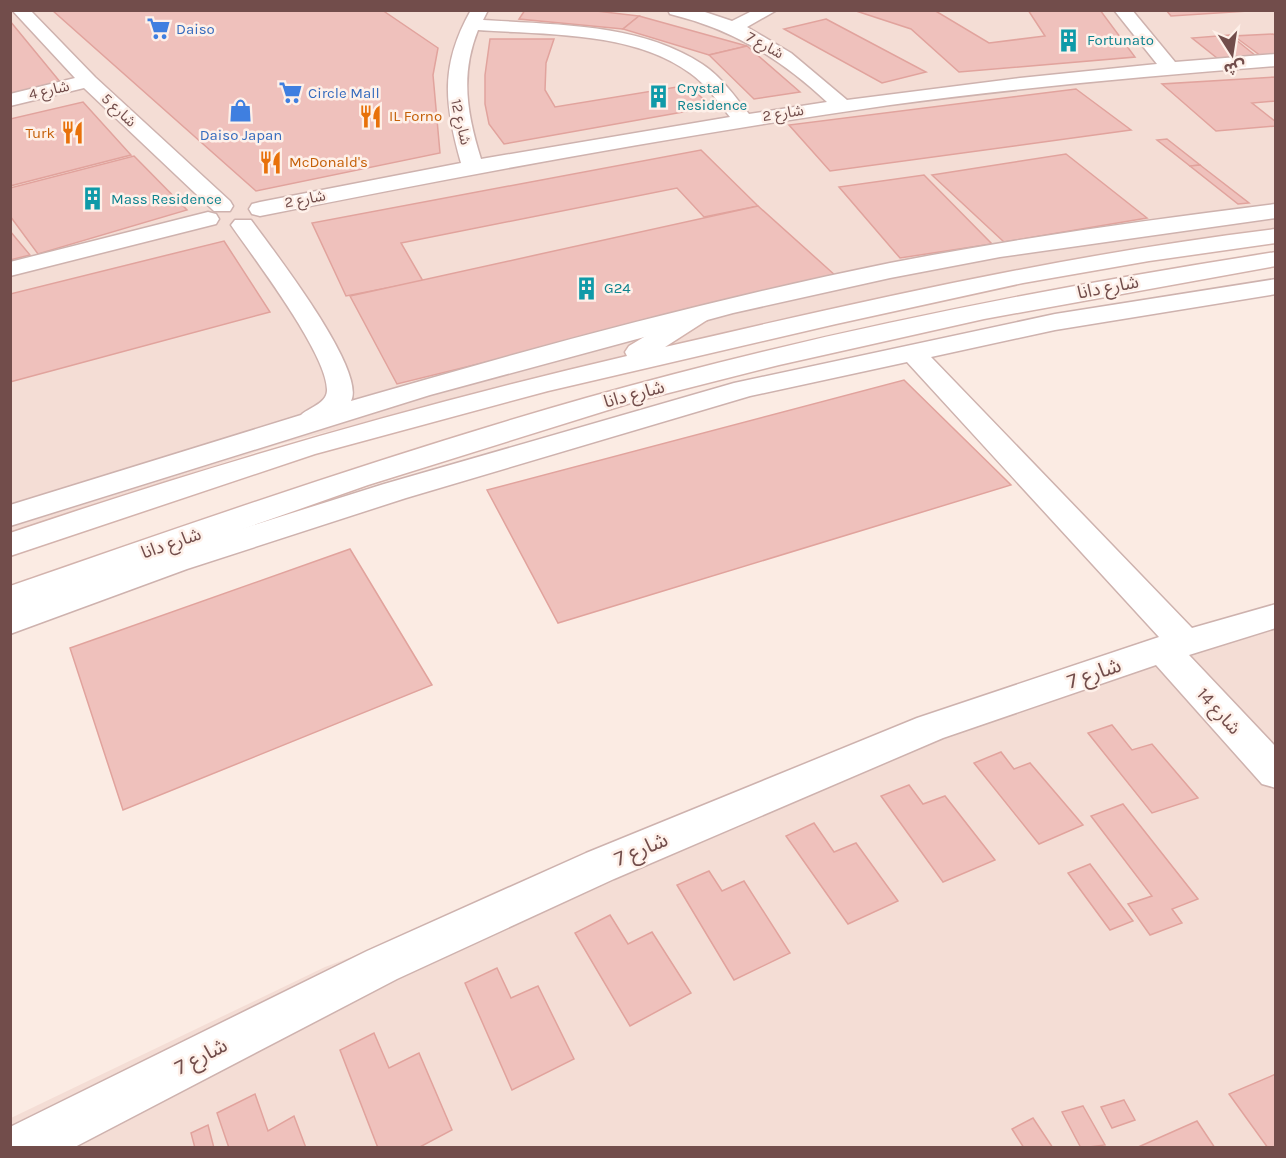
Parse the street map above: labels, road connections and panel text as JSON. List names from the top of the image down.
{
  "streets": {
    "street": [
      "شارع 7",
      "شارع 4",
      "شارع 5",
      "شارع 2",
      "شارع 12",
      "شارع دانا",
      "شارع 14"
    ]
  },
  "crossings": [
    ["شارع 7", "شارع 2"],
    ["شارع 7", "شارع 14"],
    ["شارع 4", "شارع 5"],
    ["شارع 5", "شارع 2"],
    ["شارع 2", "شارع 12"]
  ],
  "places": {
    "supermarket": ["Daiso", "Circle Mall"],
    "building": [
      "Fortunato",
      "Crystal Residence",
      "Mass Residence",
      "G24"
    ],
    "shop": ["Daiso Japan"],
    "restaurant": ["IL Forno", "Turk", "McDonald's"]
  },
  "north": "bottom"
}
